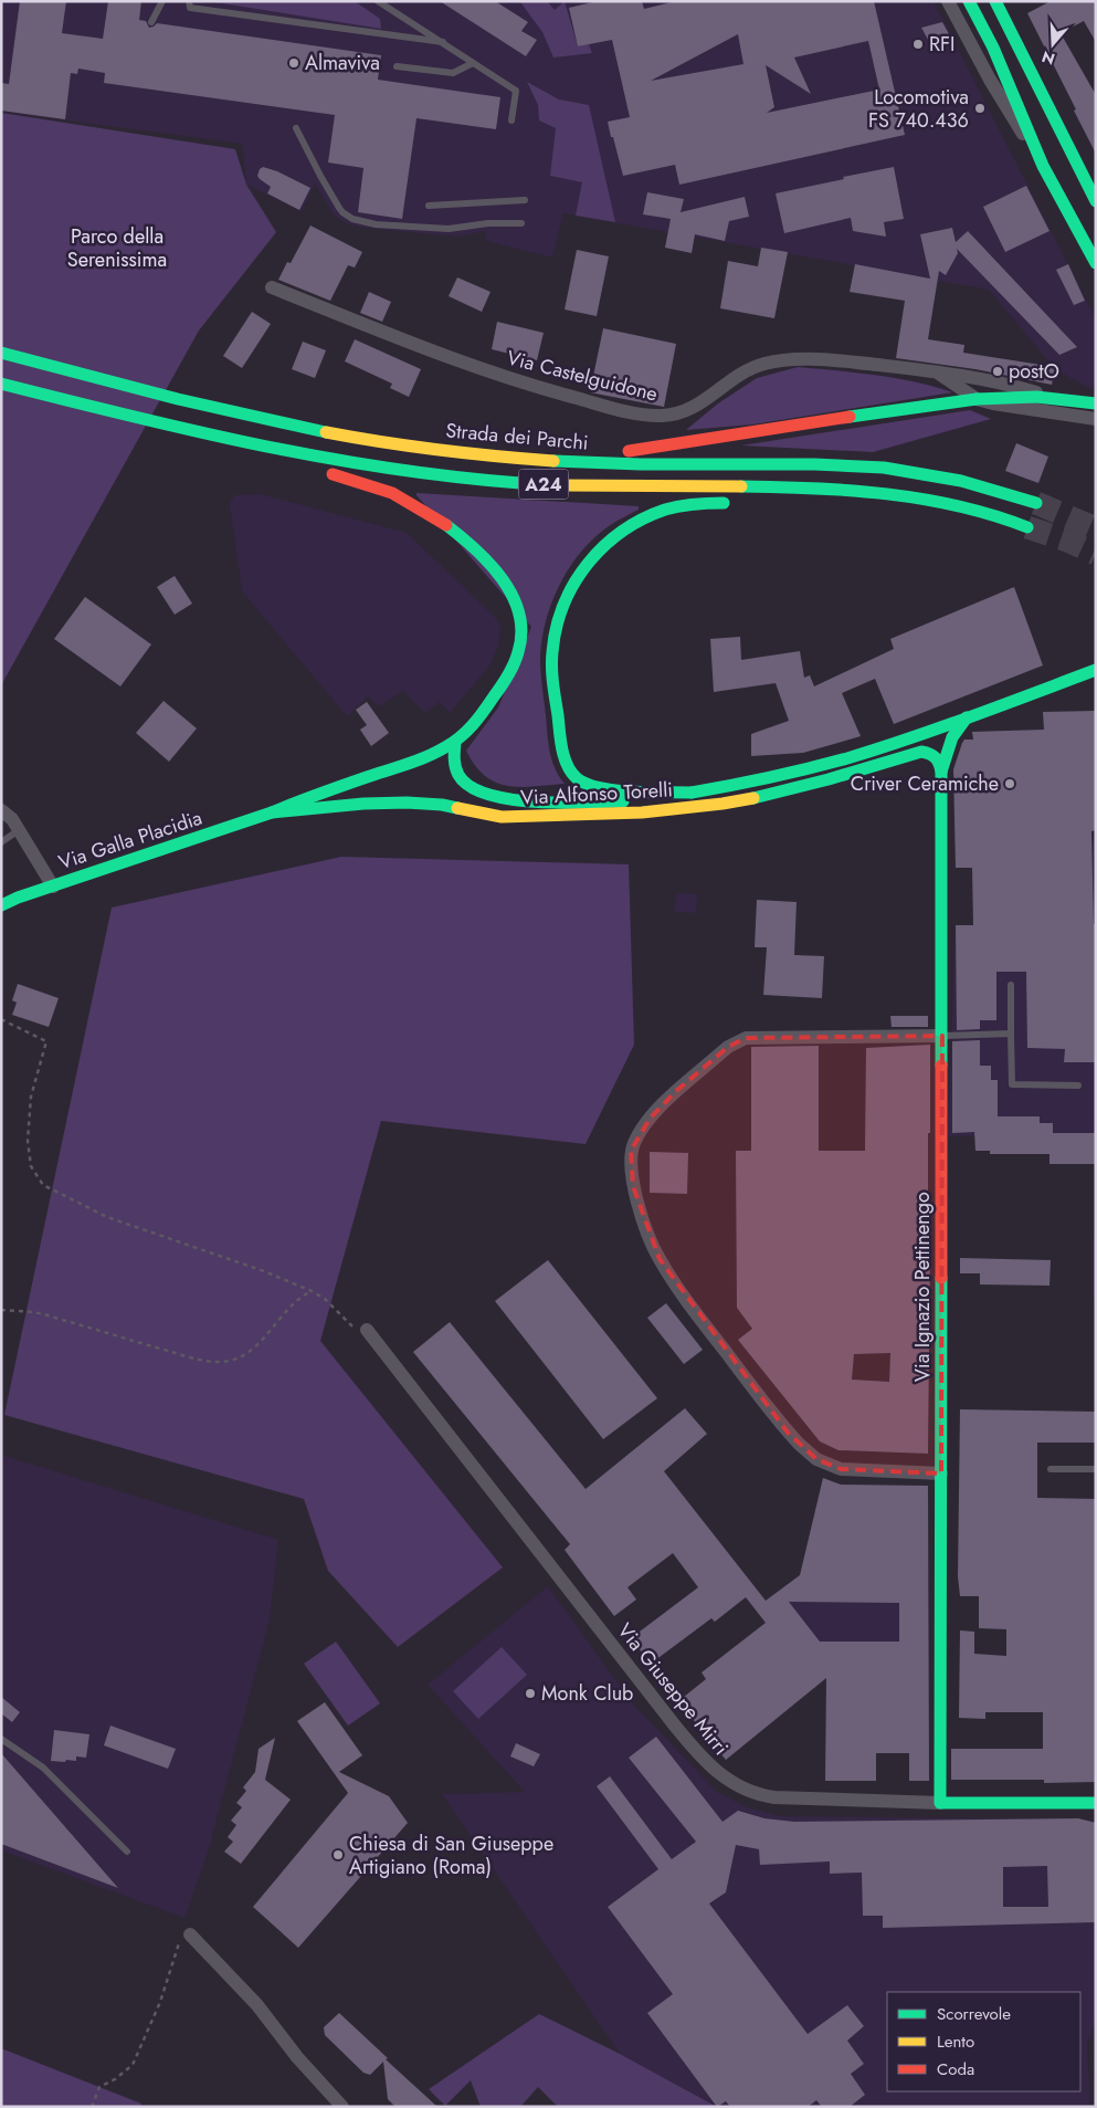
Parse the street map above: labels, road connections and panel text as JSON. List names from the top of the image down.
{
  "streets": {
    "main road": [
      "Strada dei Parchi",
      "A24",
      "Via Alfonso Torelli",
      "Via Galla Placidia",
      "Via Ignazio Pettinengo",
      "Via Giuseppe Mirri"
    ],
    "street": ["Via Castelguidone"]
  },
  "crossings": [
    ["Via Alfonso Torelli", "Via Galla Placidia"],
    ["Via Alfonso Torelli", "Via Ignazio Pettinengo"],
    ["Via Ignazio Pettinengo", "Via Giuseppe Mirri"]
  ],
  "parks": ["Parco della Serenissima"],
  "places": [
    "RFI",
    "Almaviva",
    "Locomotiva FS 740.436",
    "postO",
    "Criver Ceramiche",
    "Monk Club",
    "Chiesa di San Giuseppe Artigiano (Roma)"
  ],
  "legend": ["Scorrevole", "Lento", "Coda"],
  "north": "bottom"
}
